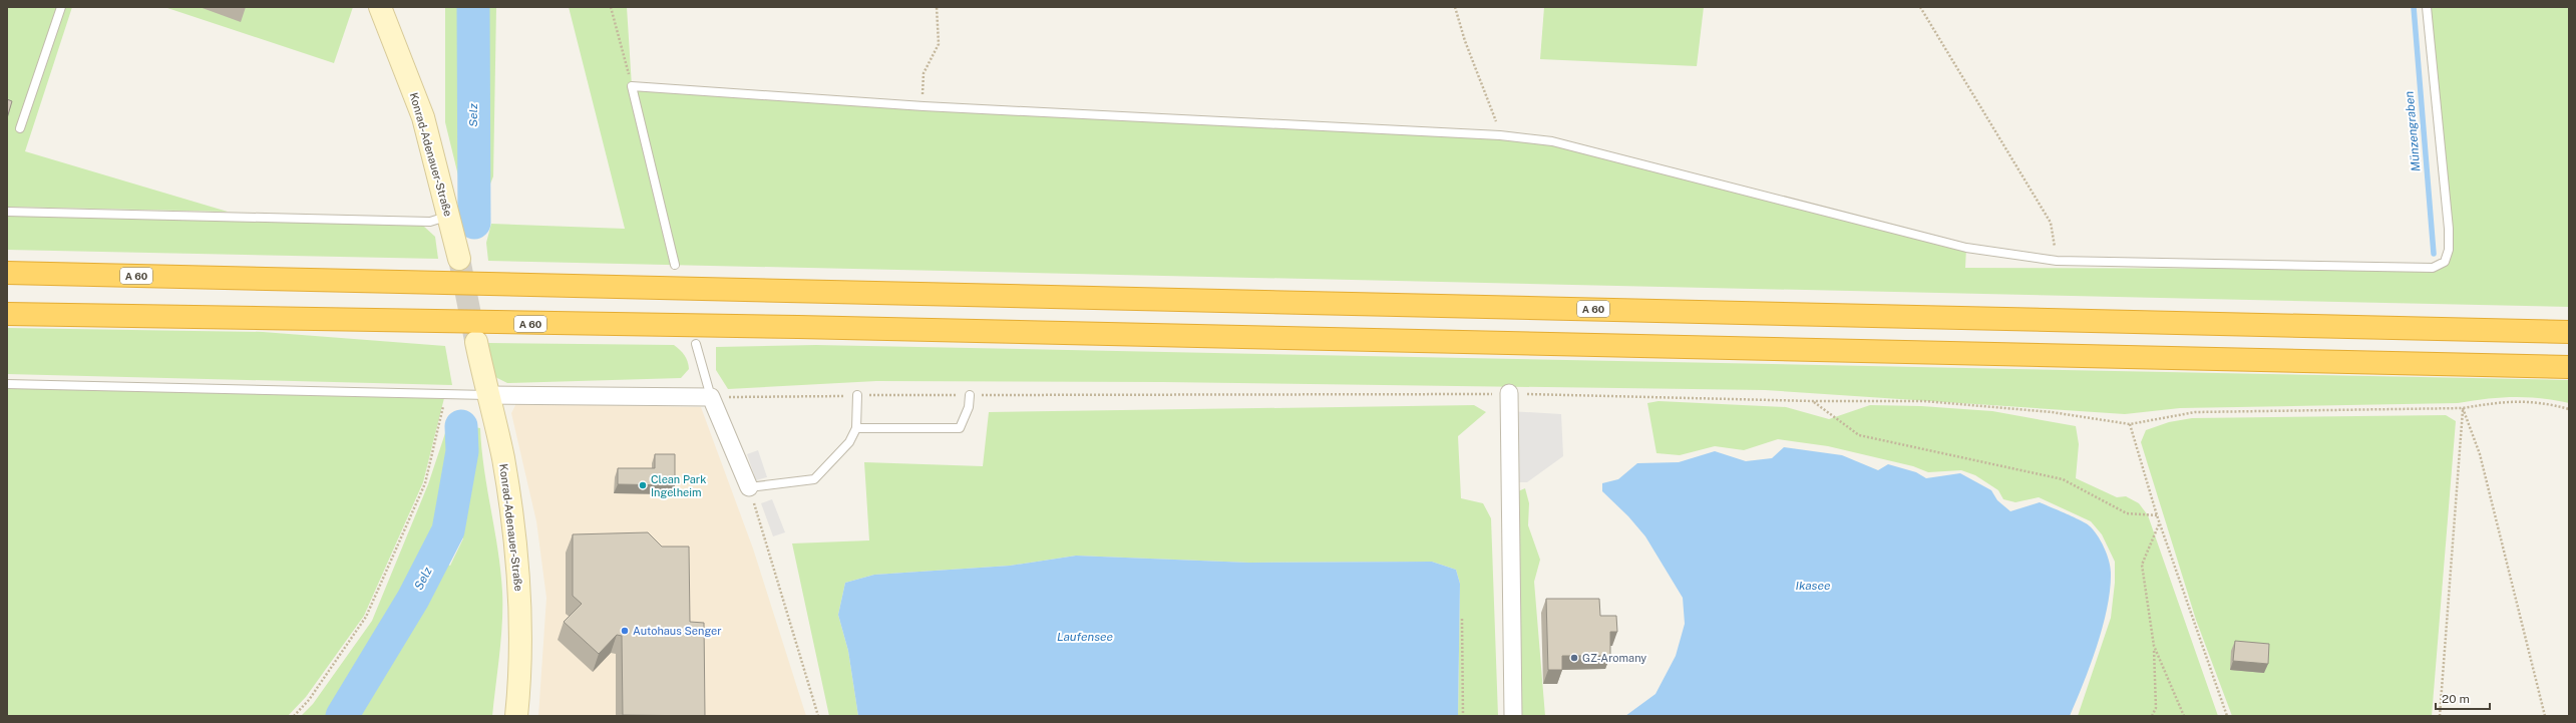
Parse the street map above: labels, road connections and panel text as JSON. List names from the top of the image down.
{
  "streets": {
    "highway": ["A 60"],
    "main road": ["Konrad-Adenauer-Straße"]
  },
  "water": [
    "Selz",
    "Münzengraben",
    "Ikasee",
    "Laufensee"
  ],
  "places": ["Clean Park Ingelheim", "Autohaus Senger", "GZ-Aromany"],
  "scale_bar": "20 m"
}
